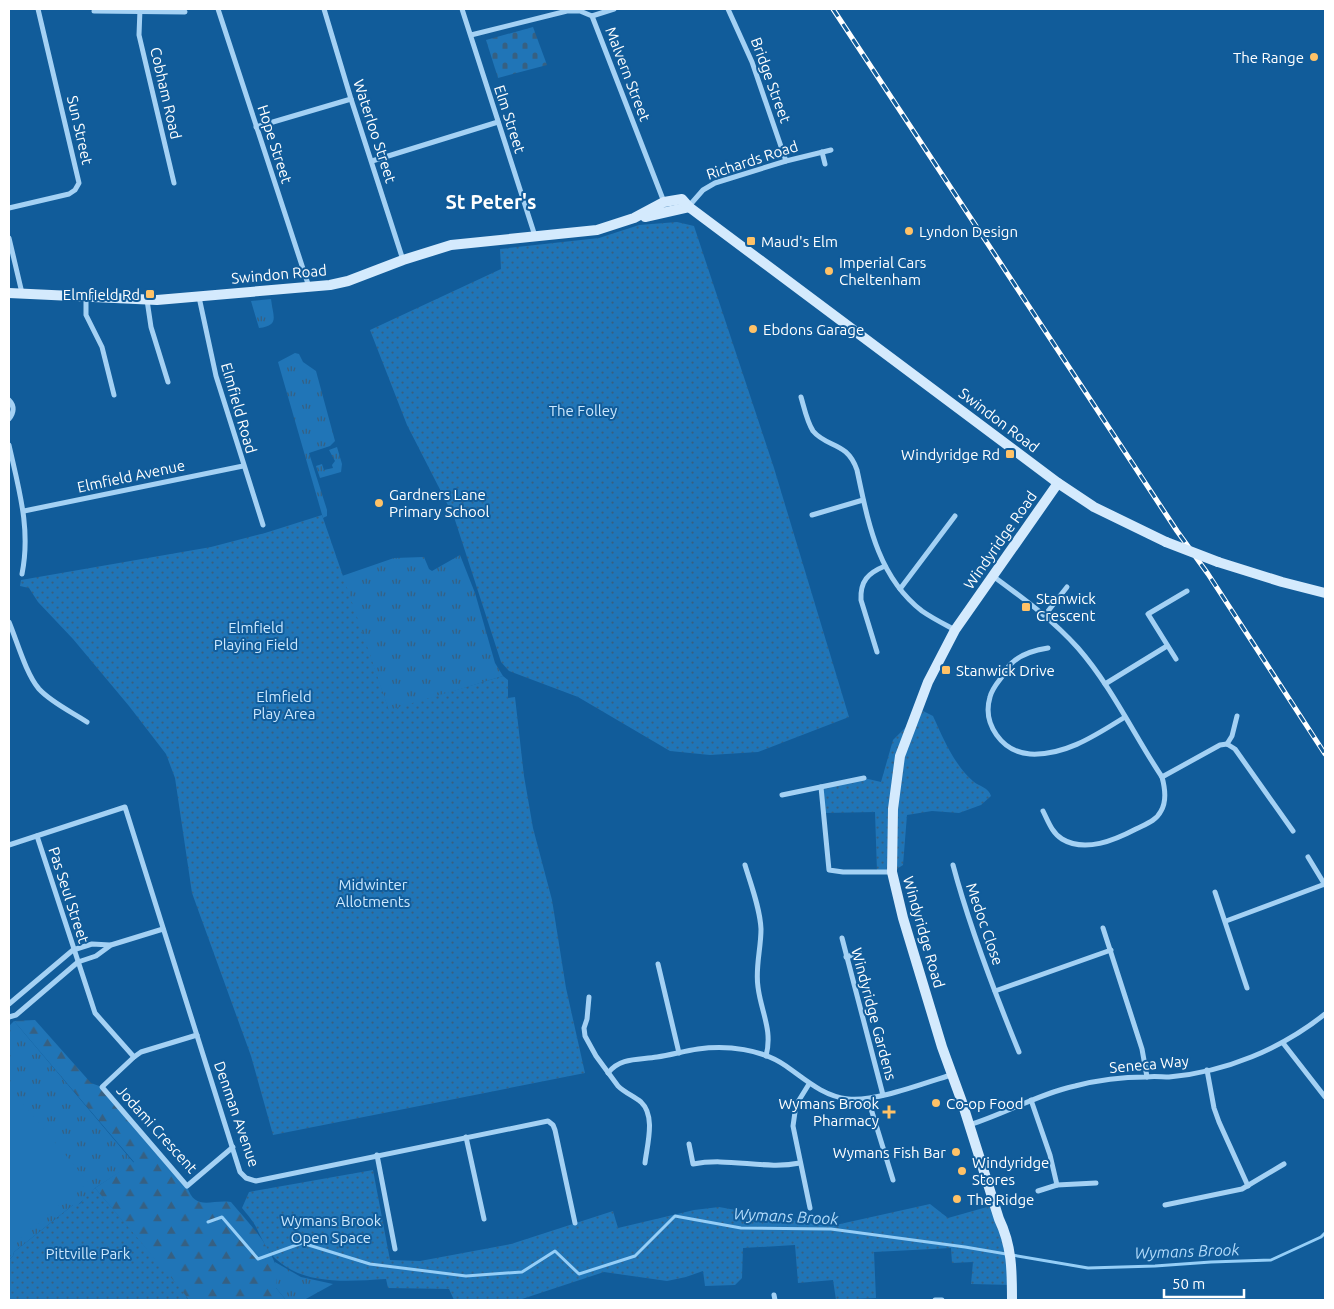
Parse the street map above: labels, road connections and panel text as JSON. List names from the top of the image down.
{
  "streets": {
    "street": [
      "Malvern Street",
      "Bridge Street",
      "Cobham Road",
      "Elm Street",
      "Sun Street",
      "Waterloo Street",
      "Hope Street",
      "Richards Road",
      "Swindon Road",
      "Elmfield Road",
      "Elmfield Avenue",
      "Windyridge Road",
      "Pas Seul Street",
      "Medoc Close",
      "Windyridge Gardens",
      "Seneca Way",
      "Denman Avenue",
      "Jodami Crescent"
    ]
  },
  "crossings": [
    ["Malvern Street", "Elm Street"],
    ["Malvern Street", "Swindon Road"],
    ["Bridge Street", "Richards Road"],
    ["Elm Street", "Swindon Road"],
    ["Waterloo Street", "Swindon Road"],
    ["Hope Street", "Swindon Road"],
    ["Richards Road", "Swindon Road"],
    ["Swindon Road", "Elmfield Road"],
    ["Swindon Road", "Windyridge Road"],
    ["Elmfield Road", "Elmfield Avenue"],
    ["Windyridge Road", "Windyridge Gardens"],
    ["Windyridge Road", "Seneca Way"],
    ["Pas Seul Street", "Denman Avenue"],
    ["Pas Seul Street", "Jodami Crescent"],
    ["Denman Avenue", "Jodami Crescent"]
  ],
  "districts": ["St Peter's"],
  "water": ["Wymans Brook"],
  "parks": [
    "The Folley",
    "Elmfield Playing Field",
    "Elmfield Play Area",
    "Midwinter Allotments",
    "Wymans Brook Open Space",
    "Pittville Park"
  ],
  "places": {
    "other": [
      "The Range",
      "Lyndon Design",
      "Imperial Cars Cheltenham",
      "Ebdons Garage",
      "Gardners Lane Primary School",
      "Co-op Food",
      "Wymans Fish Bar",
      "Windyridge Stores",
      "The Ridge"
    ],
    "transit": [
      "Maud's Elm",
      "Elmfield Rd",
      "Windyridge Rd",
      "Stanwick Crescent",
      "Stanwick Drive"
    ],
    "health": ["Wymans Brook Pharmacy"]
  },
  "scale_bar": "50 m"
}
